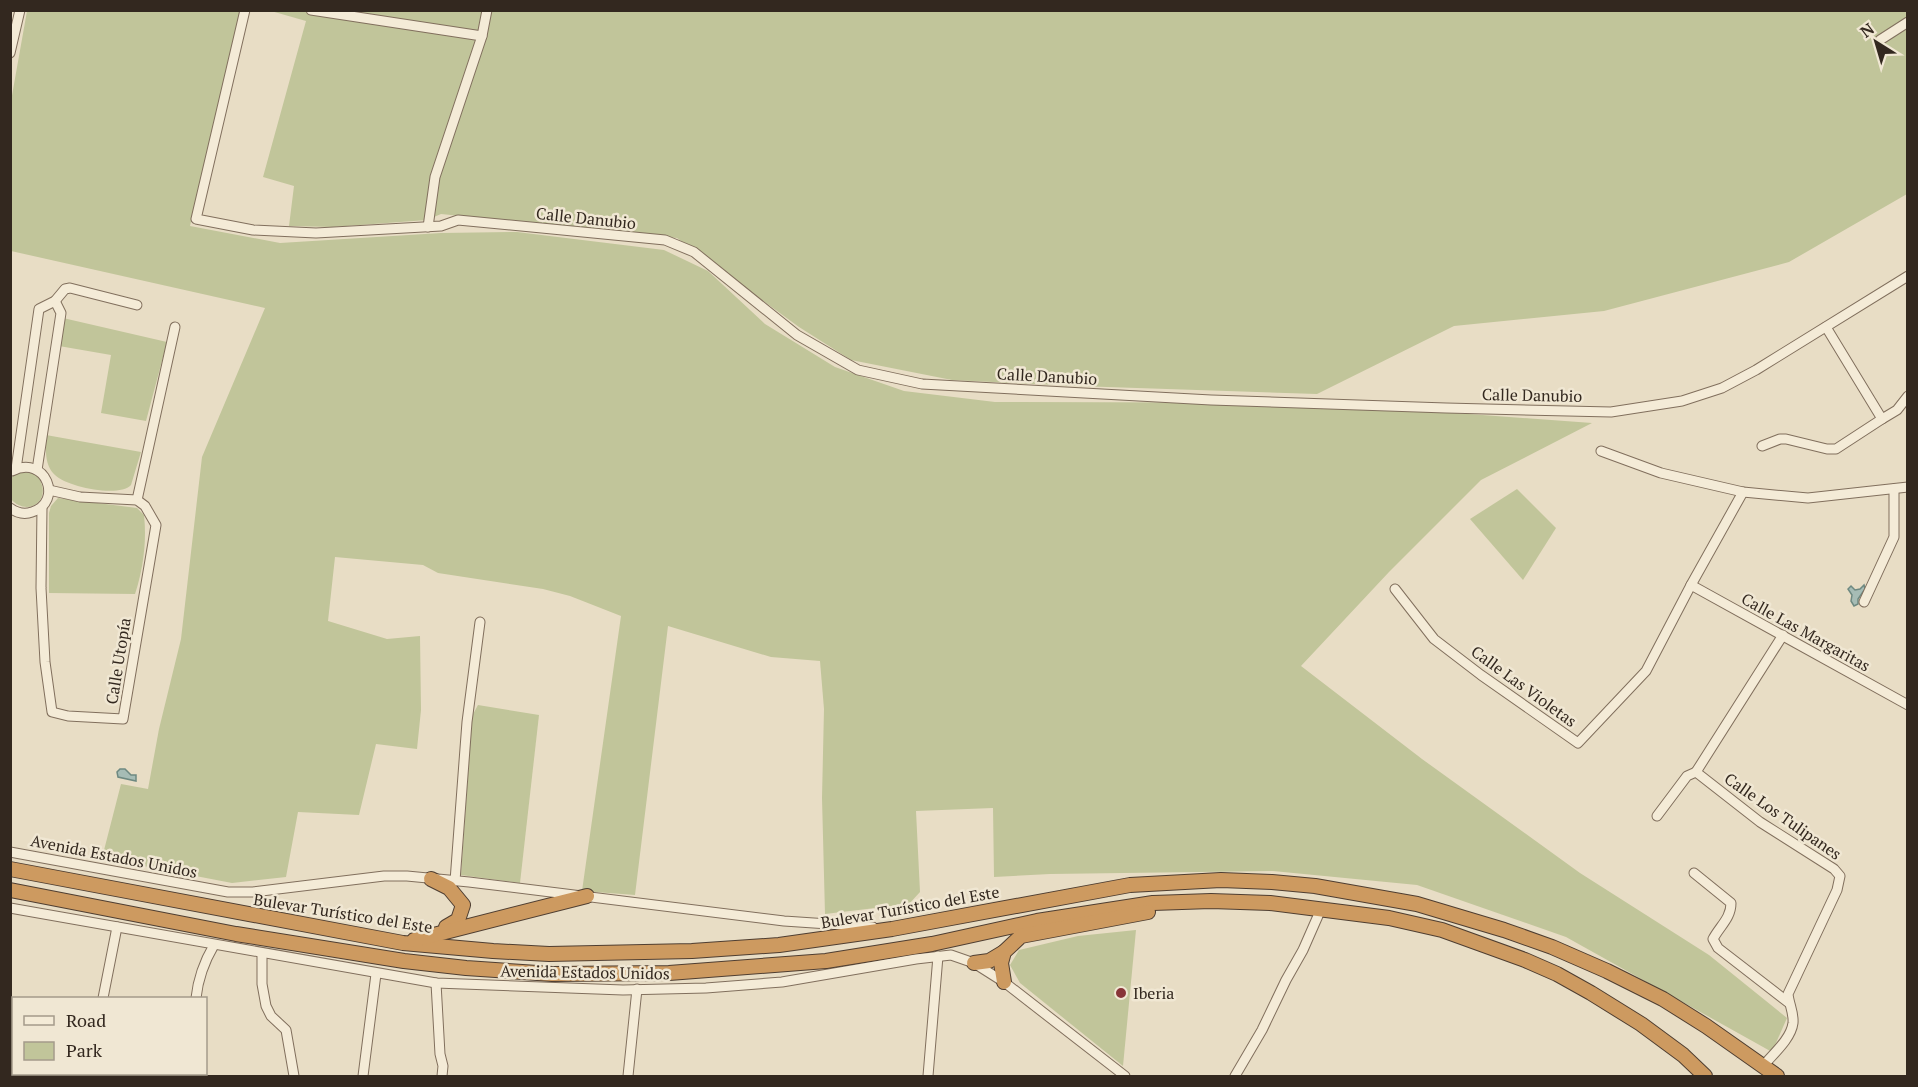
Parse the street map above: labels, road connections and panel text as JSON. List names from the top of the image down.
{
  "streets": {
    "highway": ["Bulevar Turístico del Este"],
    "street": [
      "Calle Danubio",
      "Calle Las Margaritas",
      "Calle Utopía",
      "Calle Las Violetas",
      "Calle Los Tulipanes",
      "Avenida Estados Unidos"
    ]
  },
  "crossings": [
    ["Calle Las Margaritas", "Calle Las Violetas"],
    ["Calle Los Tulipanes", "Bulevar Turístico del Este"],
    ["Avenida Estados Unidos", "Bulevar Turístico del Este"]
  ],
  "places": ["Iberia"],
  "legend": ["Road", "Park"],
  "north": "top left"
}
